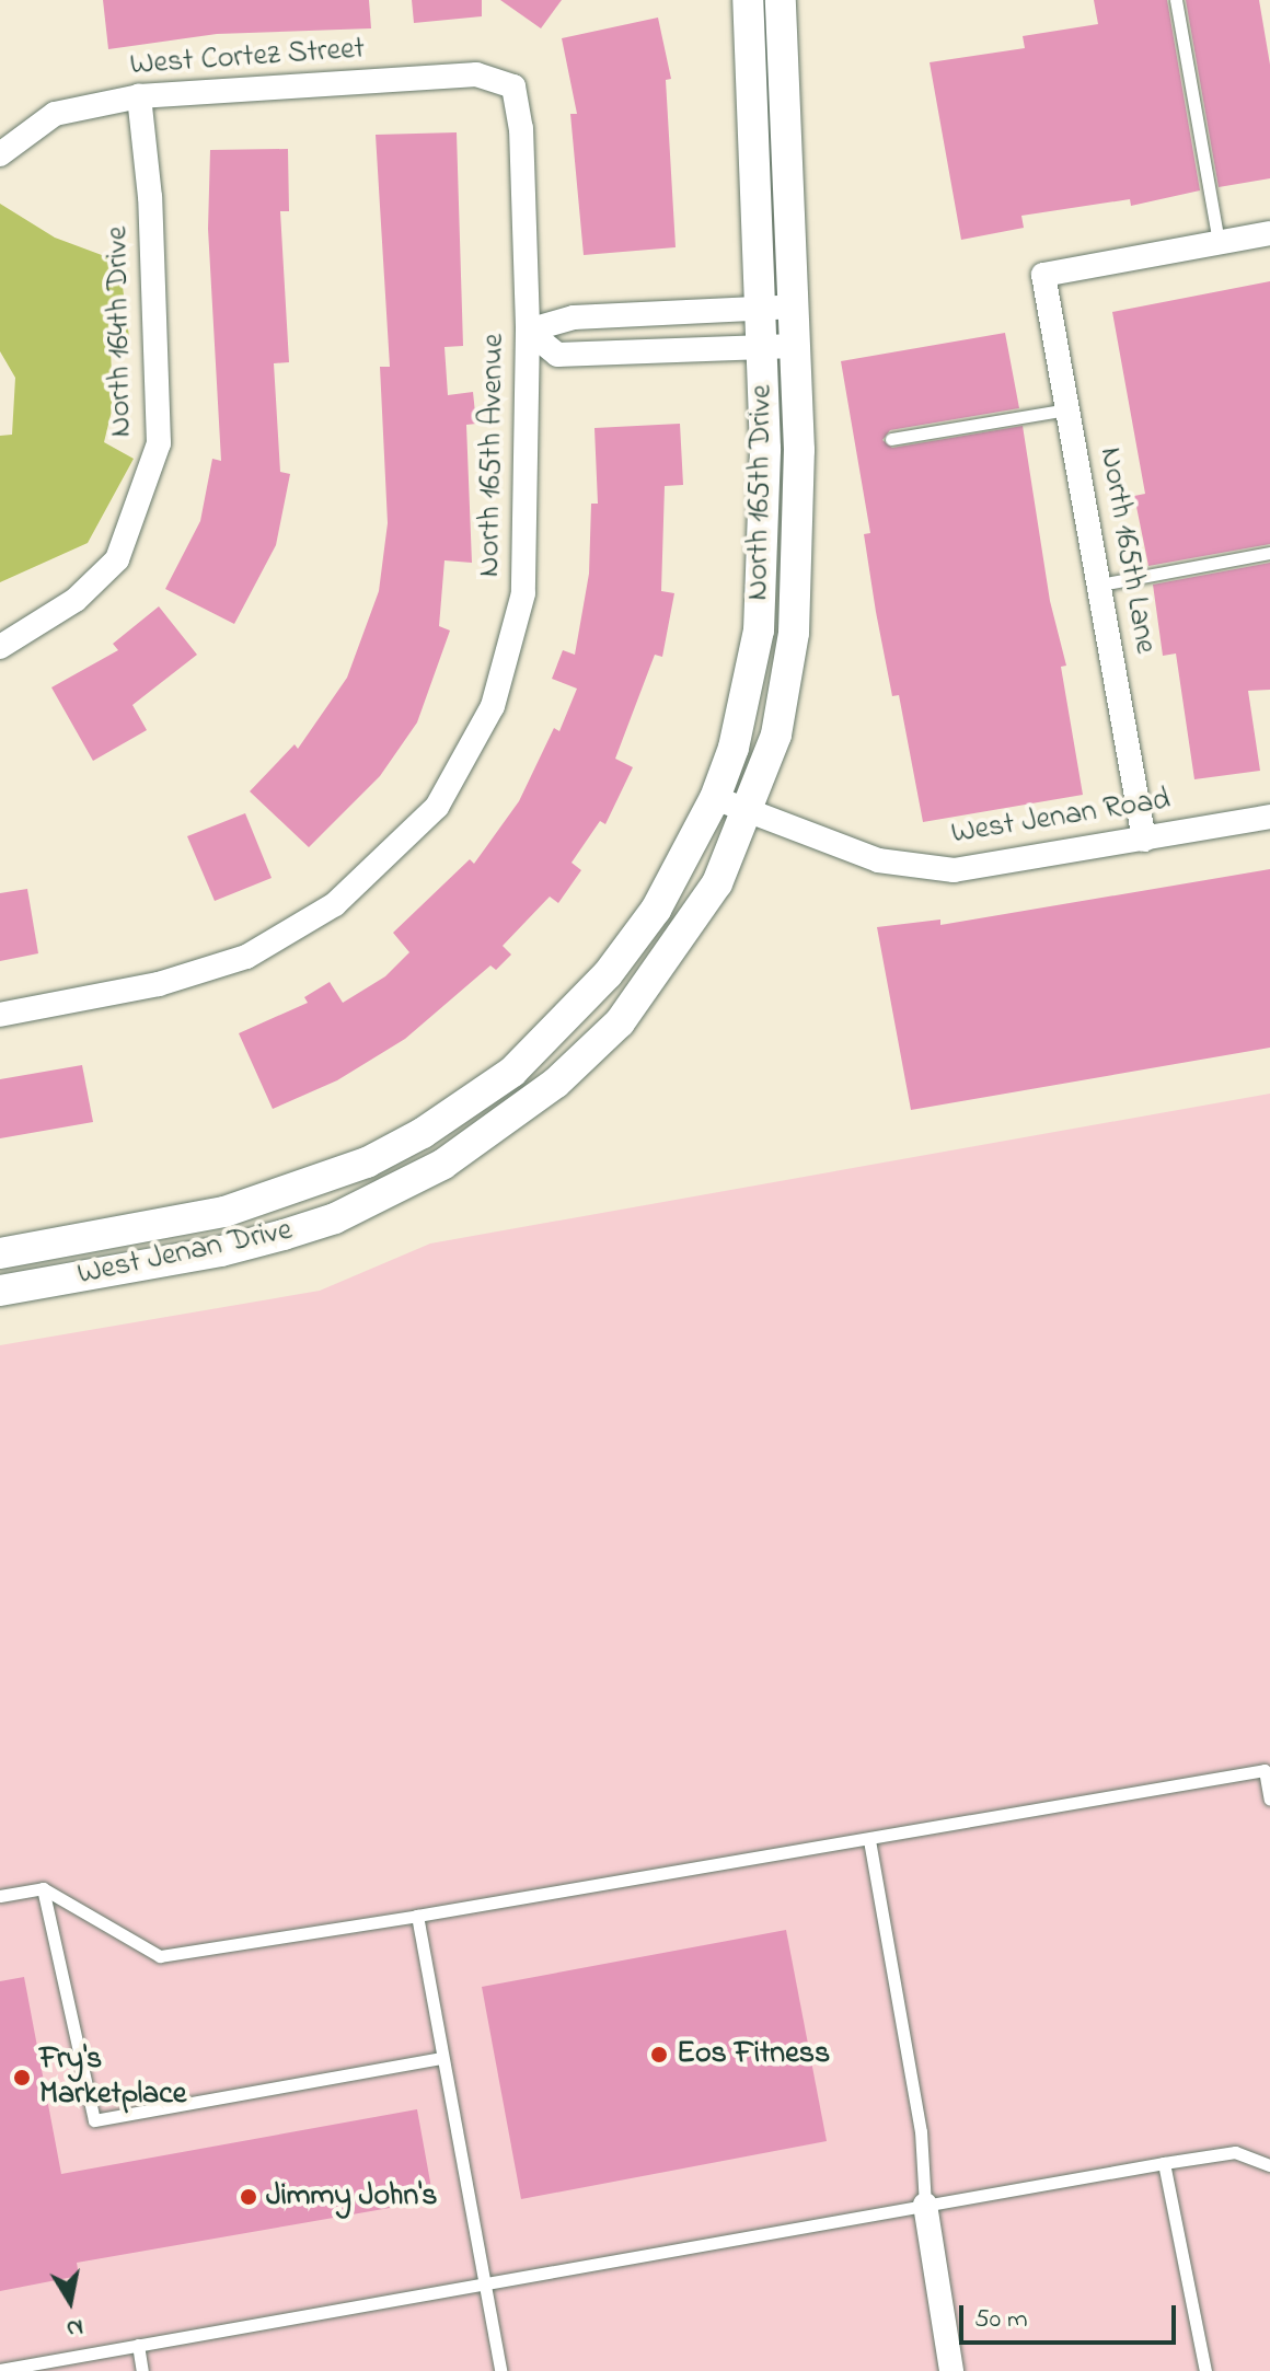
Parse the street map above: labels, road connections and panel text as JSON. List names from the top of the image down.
{
  "streets": {
    "street": [
      "West Cortez Street",
      "North 164th Drive",
      "North 165th Avenue",
      "North 165th Drive",
      "North 165th Lane",
      "West Jenan Road",
      "West Jenan Drive"
    ]
  },
  "crossings": [
    ["West Cortez Street", "North 164th Drive"],
    ["West Cortez Street", "North 165th Avenue"],
    ["North 165th Drive", "West Jenan Road"],
    ["North 165th Drive", "West Jenan Drive"],
    ["North 165th Lane", "West Jenan Road"]
  ],
  "places": ["Eos Fitness", "Fry's Marketplace", "Jimmy John's"],
  "scale_bar": "50 m",
  "north": "bottom"
}
